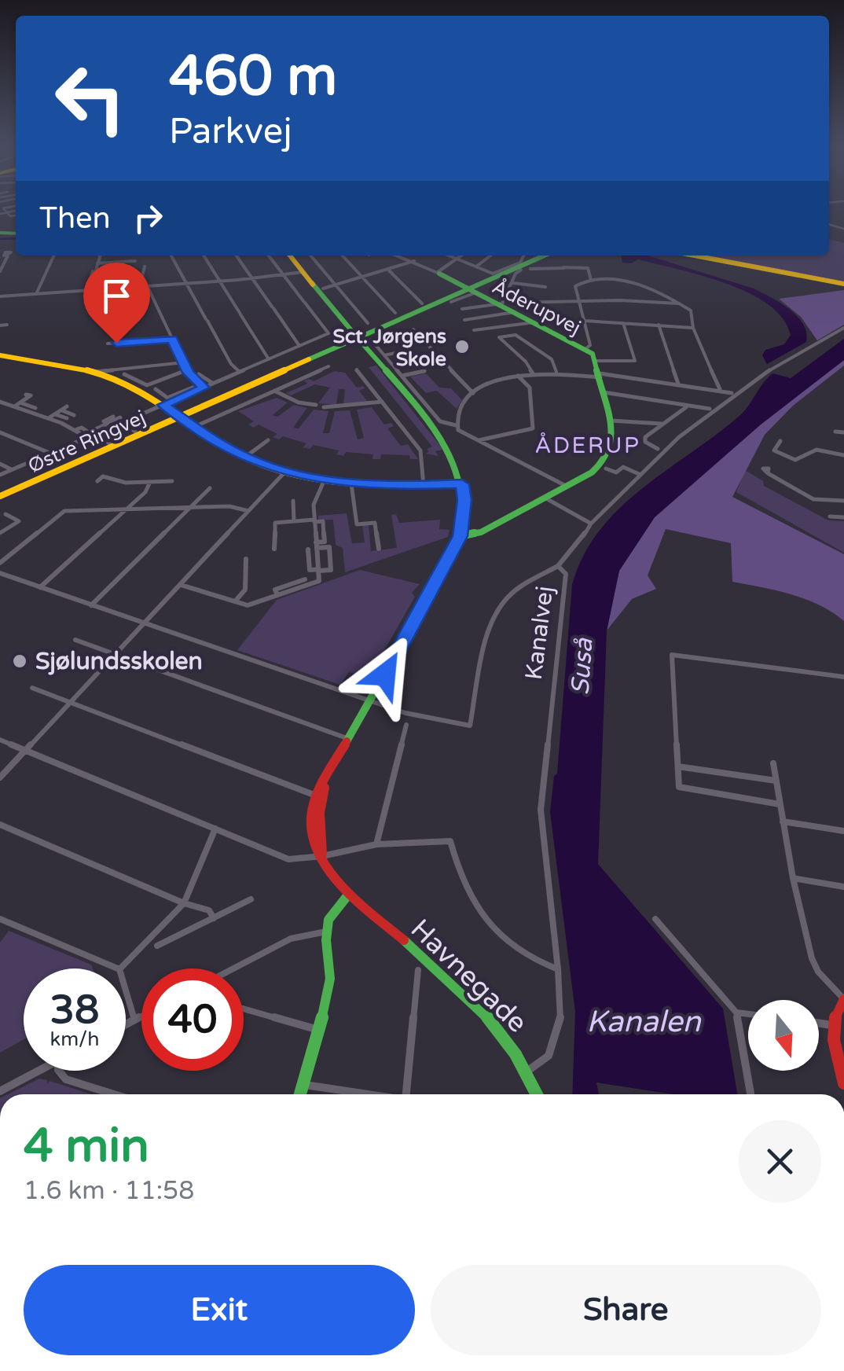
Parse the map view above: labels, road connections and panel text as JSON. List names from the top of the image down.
{
  "streets": {
    "street": [
      "Åderupvej",
      "Østre Ringvej",
      "Kanalvej",
      "Havnegade"
    ]
  },
  "crossings": [
    ["Åderupvej", "Østre Ringvej"],
    ["Kanalvej", "Havnegade"]
  ],
  "districts": ["ÅDERUP"],
  "water": ["Suså", "Kanalen"],
  "places": ["Sct. Jørgens Skole", "Sjølundsskolen"],
  "north": "bottom",
  "page": {
    "turn": ["460 m", "Parkvej"],
    "then": "Then",
    "speed": "38 km/h",
    "limit": "40",
    "heading": ["4 min", "1.6 km · 11:58"],
    "buttons": ["Exit", "Share"]
  }
}
